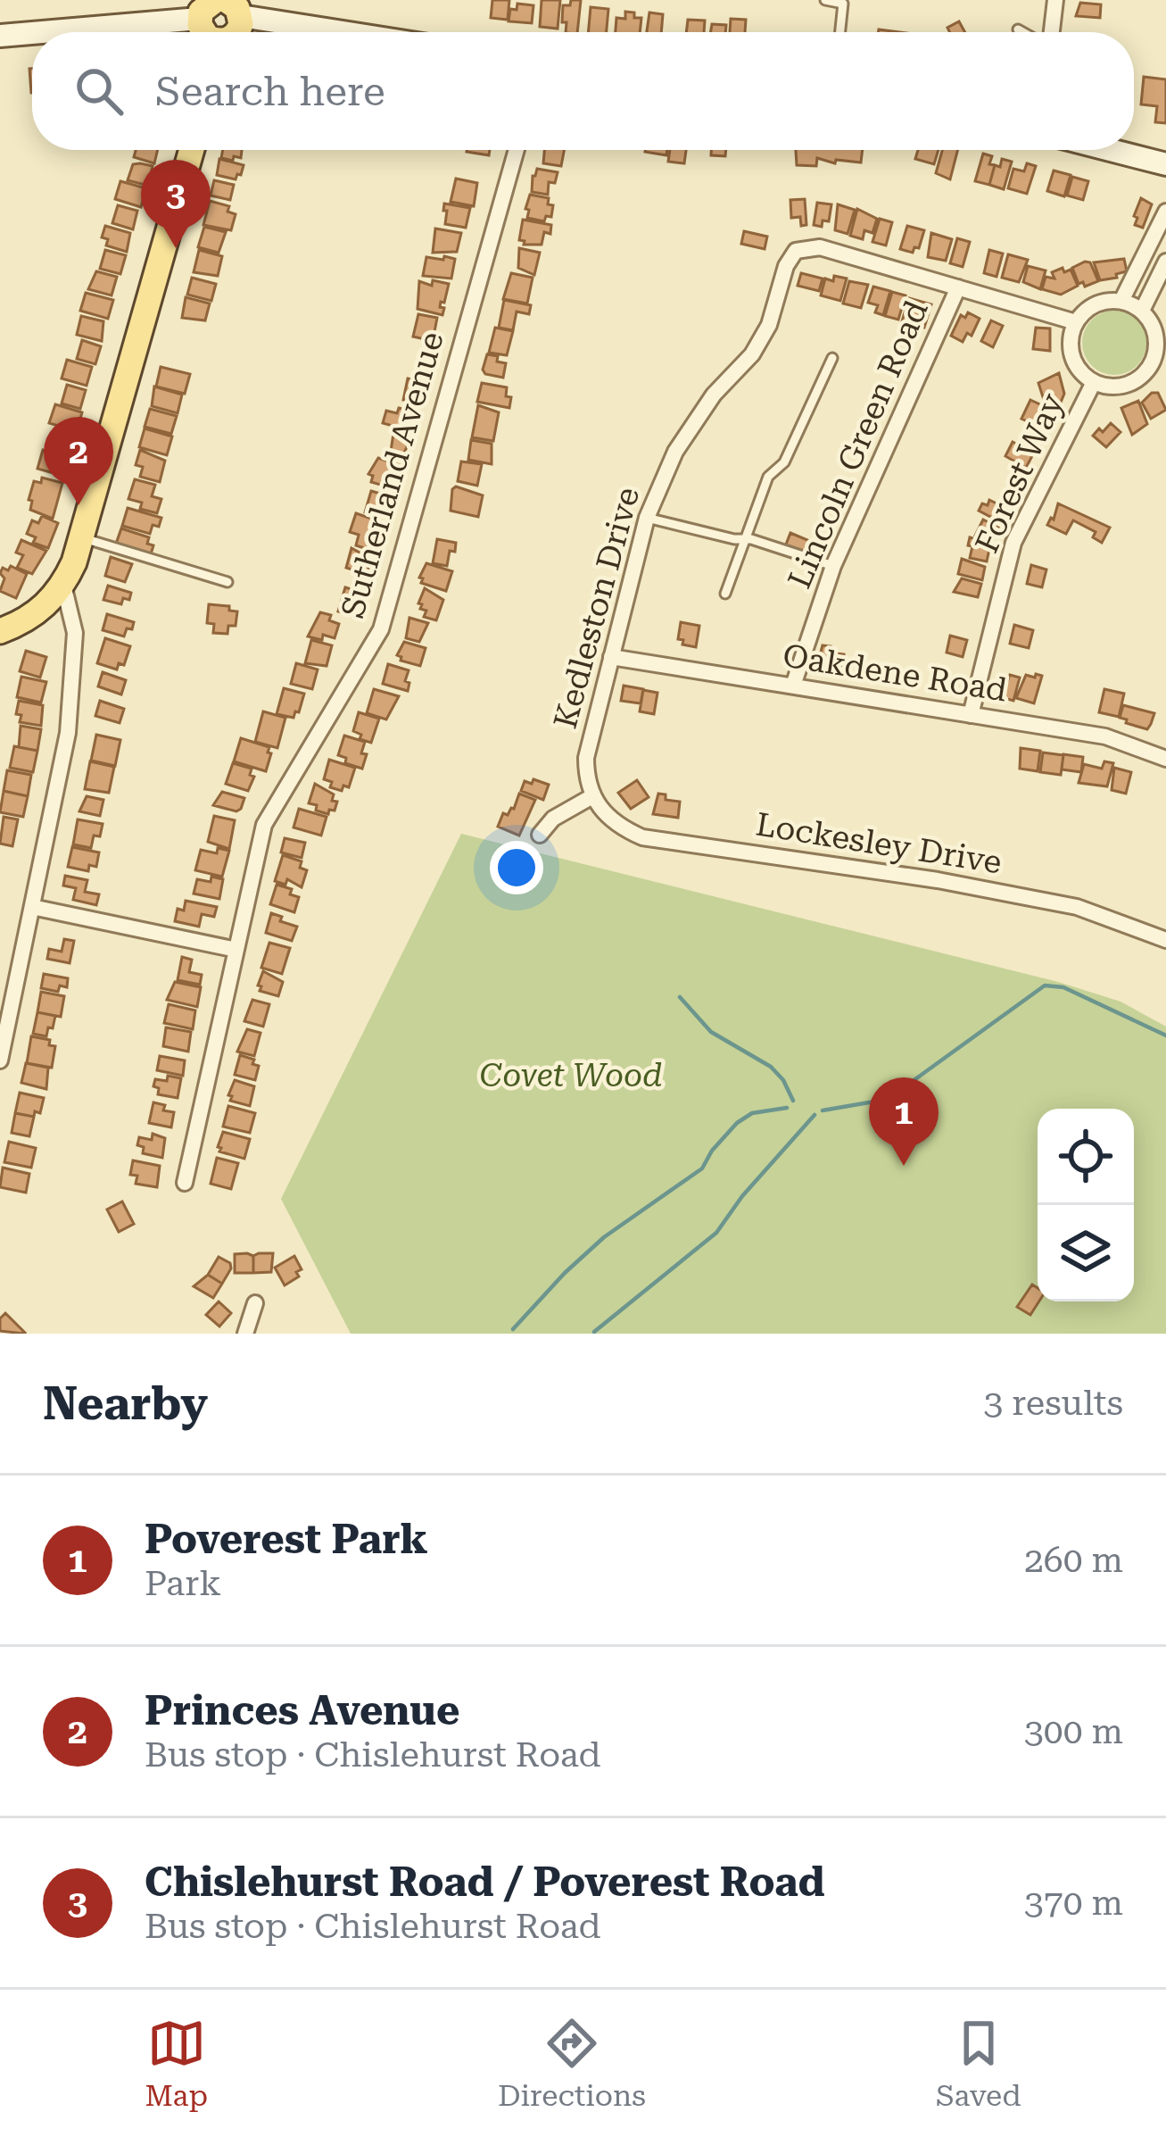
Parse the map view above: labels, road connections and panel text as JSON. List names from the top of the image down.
{
  "streets": {
    "street": [
      "Lincoln Green Road",
      "Forest Way",
      "Sutherland Avenue",
      "Kedleston Drive",
      "Oakdene Road",
      "Lockesley Drive"
    ]
  },
  "crossings": [
    ["Lincoln Green Road", "Kedleston Drive"],
    ["Lincoln Green Road", "Oakdene Road"],
    ["Forest Way", "Kedleston Drive"],
    ["Forest Way", "Oakdene Road"],
    ["Kedleston Drive", "Oakdene Road"],
    ["Kedleston Drive", "Lockesley Drive"]
  ],
  "parks": ["Covet Wood"],
  "page": {
    "search": "Search here",
    "pins": ["3", "2", "1"],
    "heading": ["Nearby", "3 results"],
    "list": [
      {
        "mark": "1",
        "name": "Poverest Park",
        "note": "Park",
        "value": "260 m"
      },
      {
        "mark": "2",
        "name": "Princes Avenue",
        "note": "Bus stop · Chislehurst Road",
        "value": "300 m"
      },
      {
        "mark": "3",
        "name": "Chislehurst Road / Poverest Road",
        "note": "Bus stop · Chislehurst Road",
        "value": "370 m"
      }
    ],
    "nav": ["Map", "Directions", "Saved"]
  }
}
